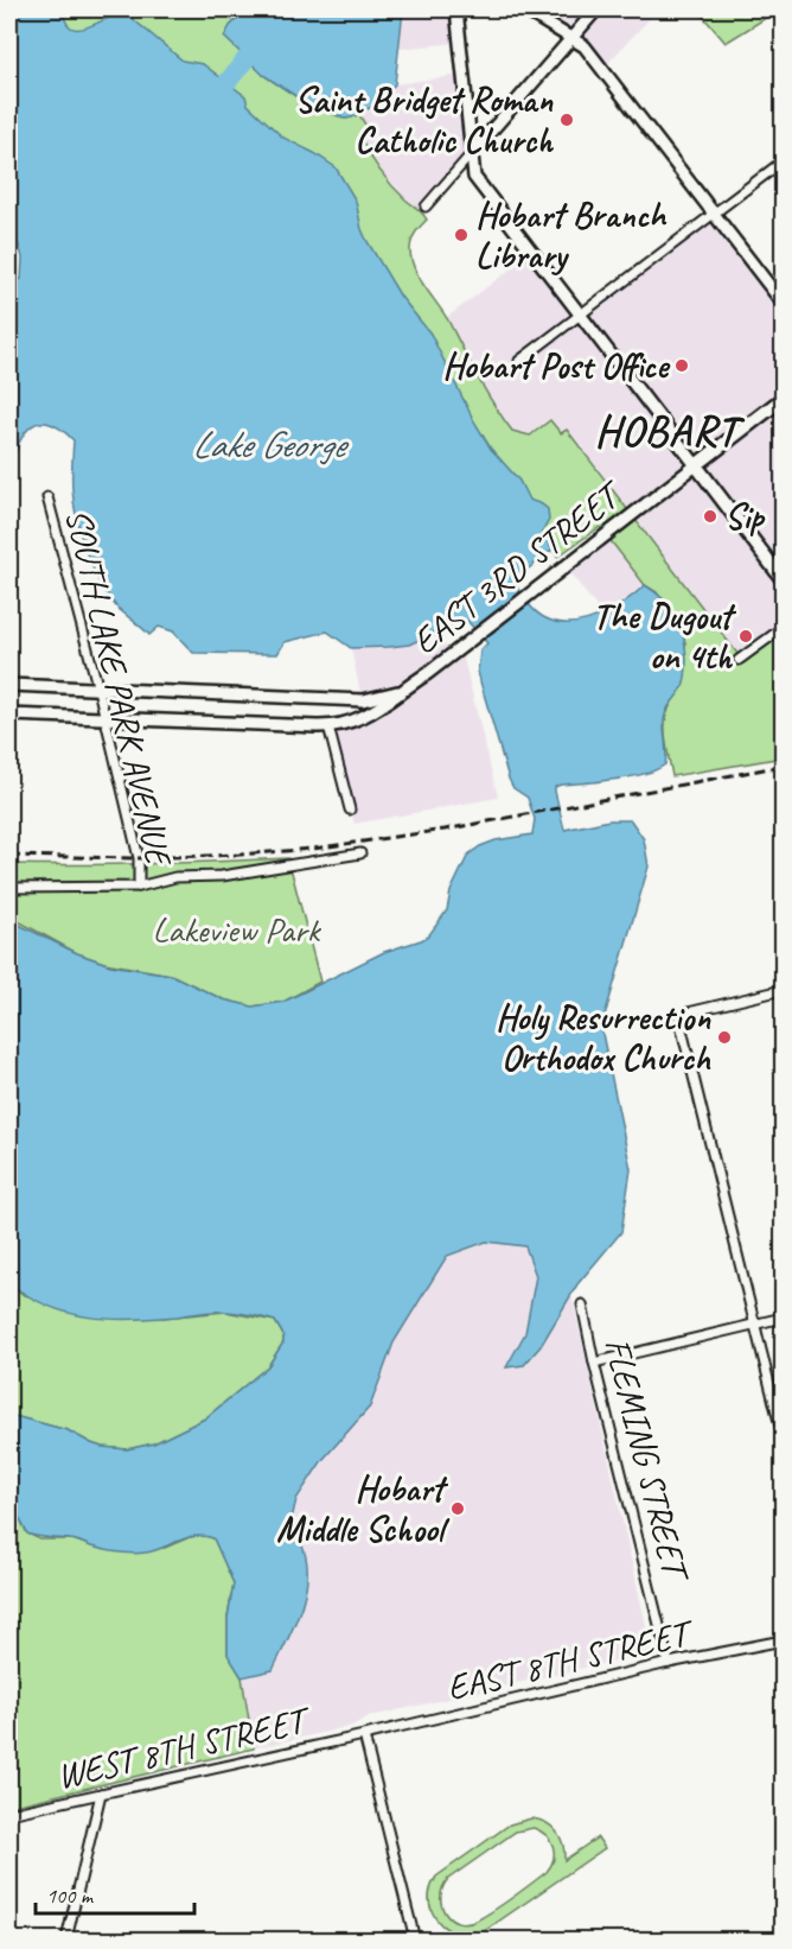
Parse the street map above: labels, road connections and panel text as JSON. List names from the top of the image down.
{
  "streets": {
    "street": [
      "EAST 3RD STREET",
      "SOUTH LAKE PARK AVENUE",
      "FLEMING STREET",
      "EAST 8TH STREET",
      "WEST 8TH STREET"
    ]
  },
  "crossings": [
    ["EAST 3RD STREET", "SOUTH LAKE PARK AVENUE"],
    ["FLEMING STREET", "EAST 8TH STREET"],
    ["EAST 8TH STREET", "WEST 8TH STREET"]
  ],
  "districts": ["HOBART"],
  "water": ["Lake George"],
  "parks": ["Lakeview Park"],
  "places": [
    "Saint Bridget Roman Catholic Church",
    "Hobart Branch Library",
    "Hobart Post Office",
    "Sip",
    "The Dugout on 4th",
    "Holy Resurrection Orthodox Church",
    "Hobart Middle School"
  ],
  "scale_bar": "100 m"
}
